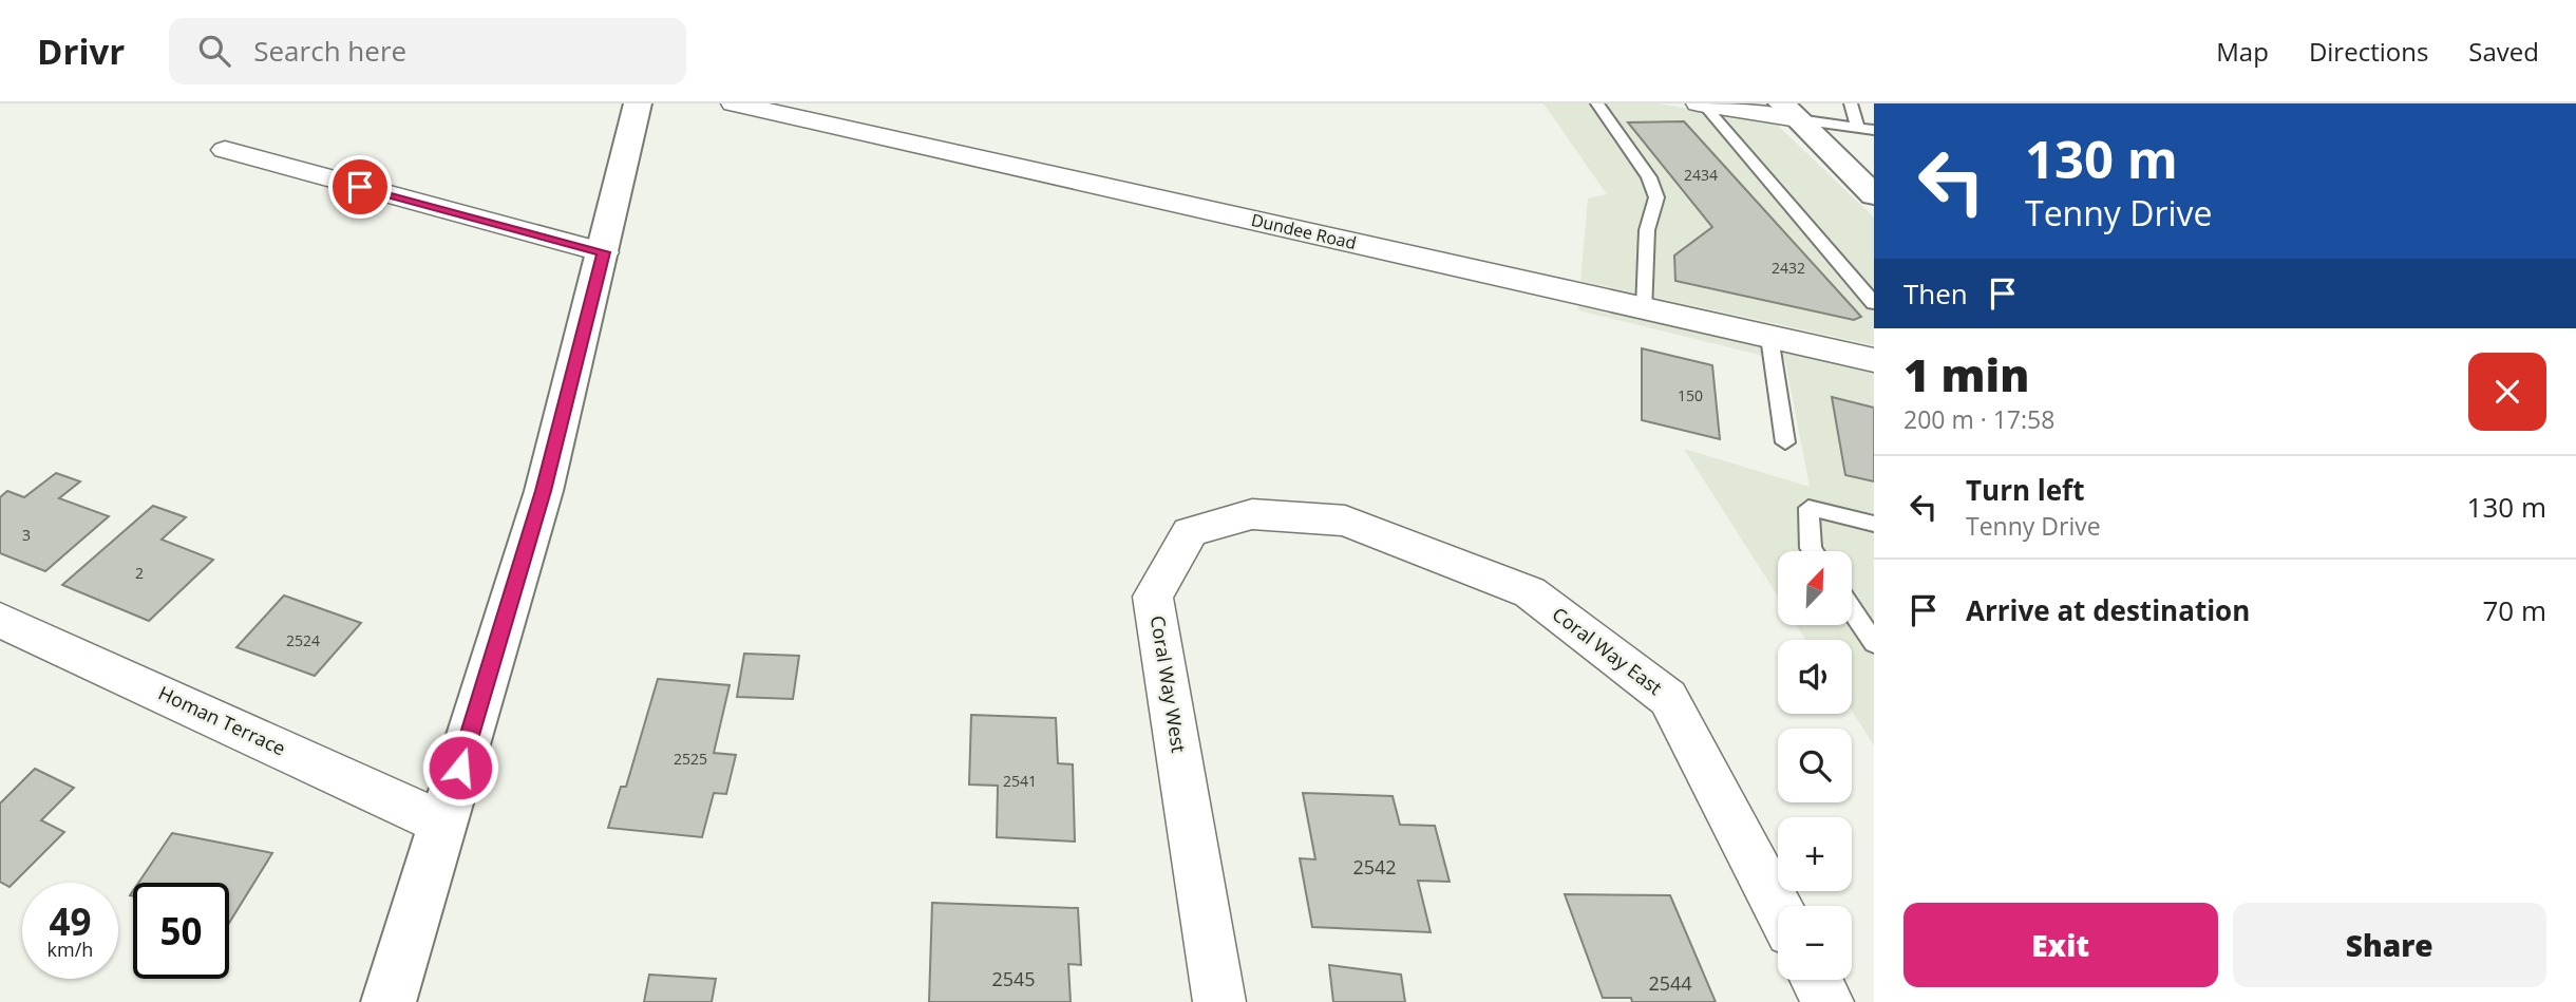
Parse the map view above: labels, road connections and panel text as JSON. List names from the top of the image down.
{
  "streets": {
    "street": [
      "Dundee Road",
      "Coral Way East",
      "Coral Way West",
      "Homan Terrace"
    ]
  },
  "crossings": [
    ["Coral Way East", "Coral Way West"]
  ],
  "house_numbers": [
    "2434",
    "2432",
    "150",
    "3",
    "2",
    "2524",
    "2525",
    "2541",
    "2542",
    "2545",
    "2544"
  ],
  "north": "top right",
  "page": {
    "header": "Drivr",
    "search": "Search here",
    "nav": ["Map", "Directions", "Saved"],
    "turn": ["130 m", "Tenny Drive"],
    "then": "Then",
    "heading": ["1 min", "200 m · 17:58"],
    "list": [
      {
        "name": "Turn left",
        "note": "Tenny Drive",
        "value": "130 m"
      },
      {
        "name": "Arrive at destination",
        "value": "70 m"
      }
    ],
    "map_buttons": ["+", "−"],
    "speed": "49 km/h",
    "limit": "50",
    "buttons": ["Exit", "Share"]
  }
}
